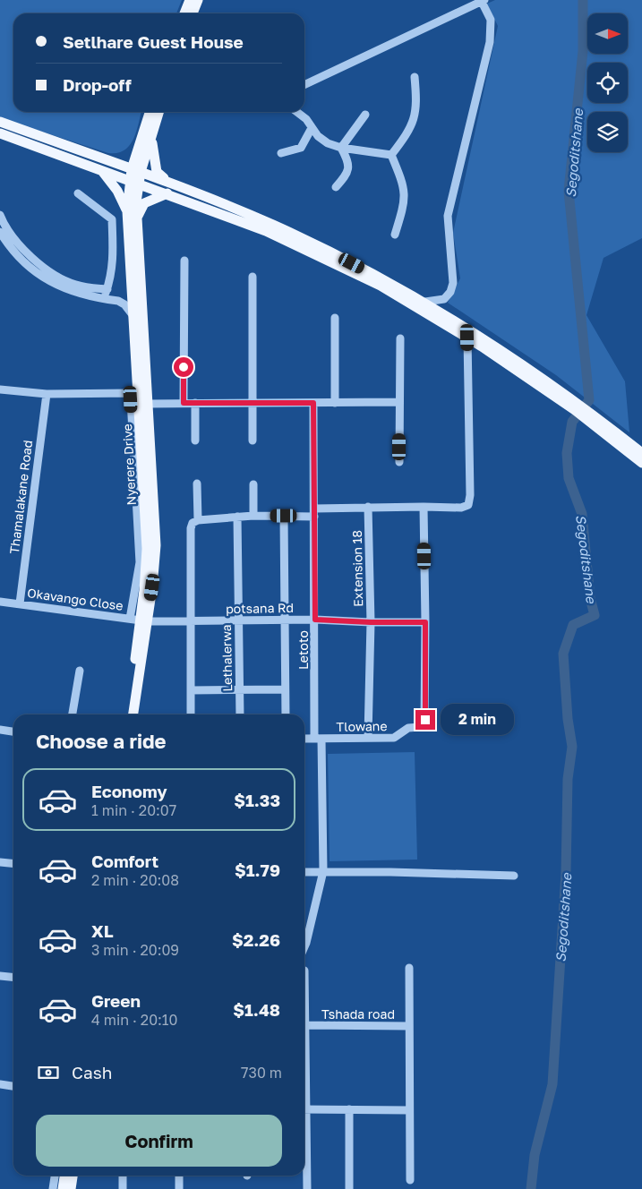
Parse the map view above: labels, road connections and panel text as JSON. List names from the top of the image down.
{
  "streets": {
    "main road": ["Nyerere Drive"],
    "street": [
      "Thamalakane Road",
      "Extension 18",
      "Okavango Close",
      "potsana Rd",
      "Letoto",
      "Lethalerwa",
      "Tlowane",
      "Tshada road"
    ]
  },
  "crossings": [
    ["Nyerere Drive", "Okavango Close"],
    ["Nyerere Drive", "potsana Rd"],
    ["Thamalakane Road", "Okavango Close"],
    ["Extension 18", "potsana Rd"],
    ["Extension 18", "Tlowane"],
    ["Okavango Close", "potsana Rd"],
    ["potsana Rd", "Letoto"],
    ["potsana Rd", "Lethalerwa"],
    ["potsana Rd", "Tlowane"],
    ["Letoto", "Tlowane"]
  ],
  "water": ["Segoditshane"],
  "north": "right",
  "page": {
    "banner": ["Setlhare Guest House", "Drop-off"],
    "bubble": "2 min",
    "heading": "Choose a ride",
    "list": [
      {
        "name": "Economy",
        "note": "1 min · 20:07",
        "value": "$1.33"
      },
      {
        "name": "Comfort",
        "note": "2 min · 20:08",
        "value": "$1.79"
      },
      {
        "name": "XL",
        "note": "3 min · 20:09",
        "value": "$2.26"
      },
      {
        "name": "Green",
        "note": "4 min · 20:10",
        "value": "$1.48"
      }
    ],
    "pay": ["Cash", "730 m"],
    "buttons": "Confirm"
  }
}
